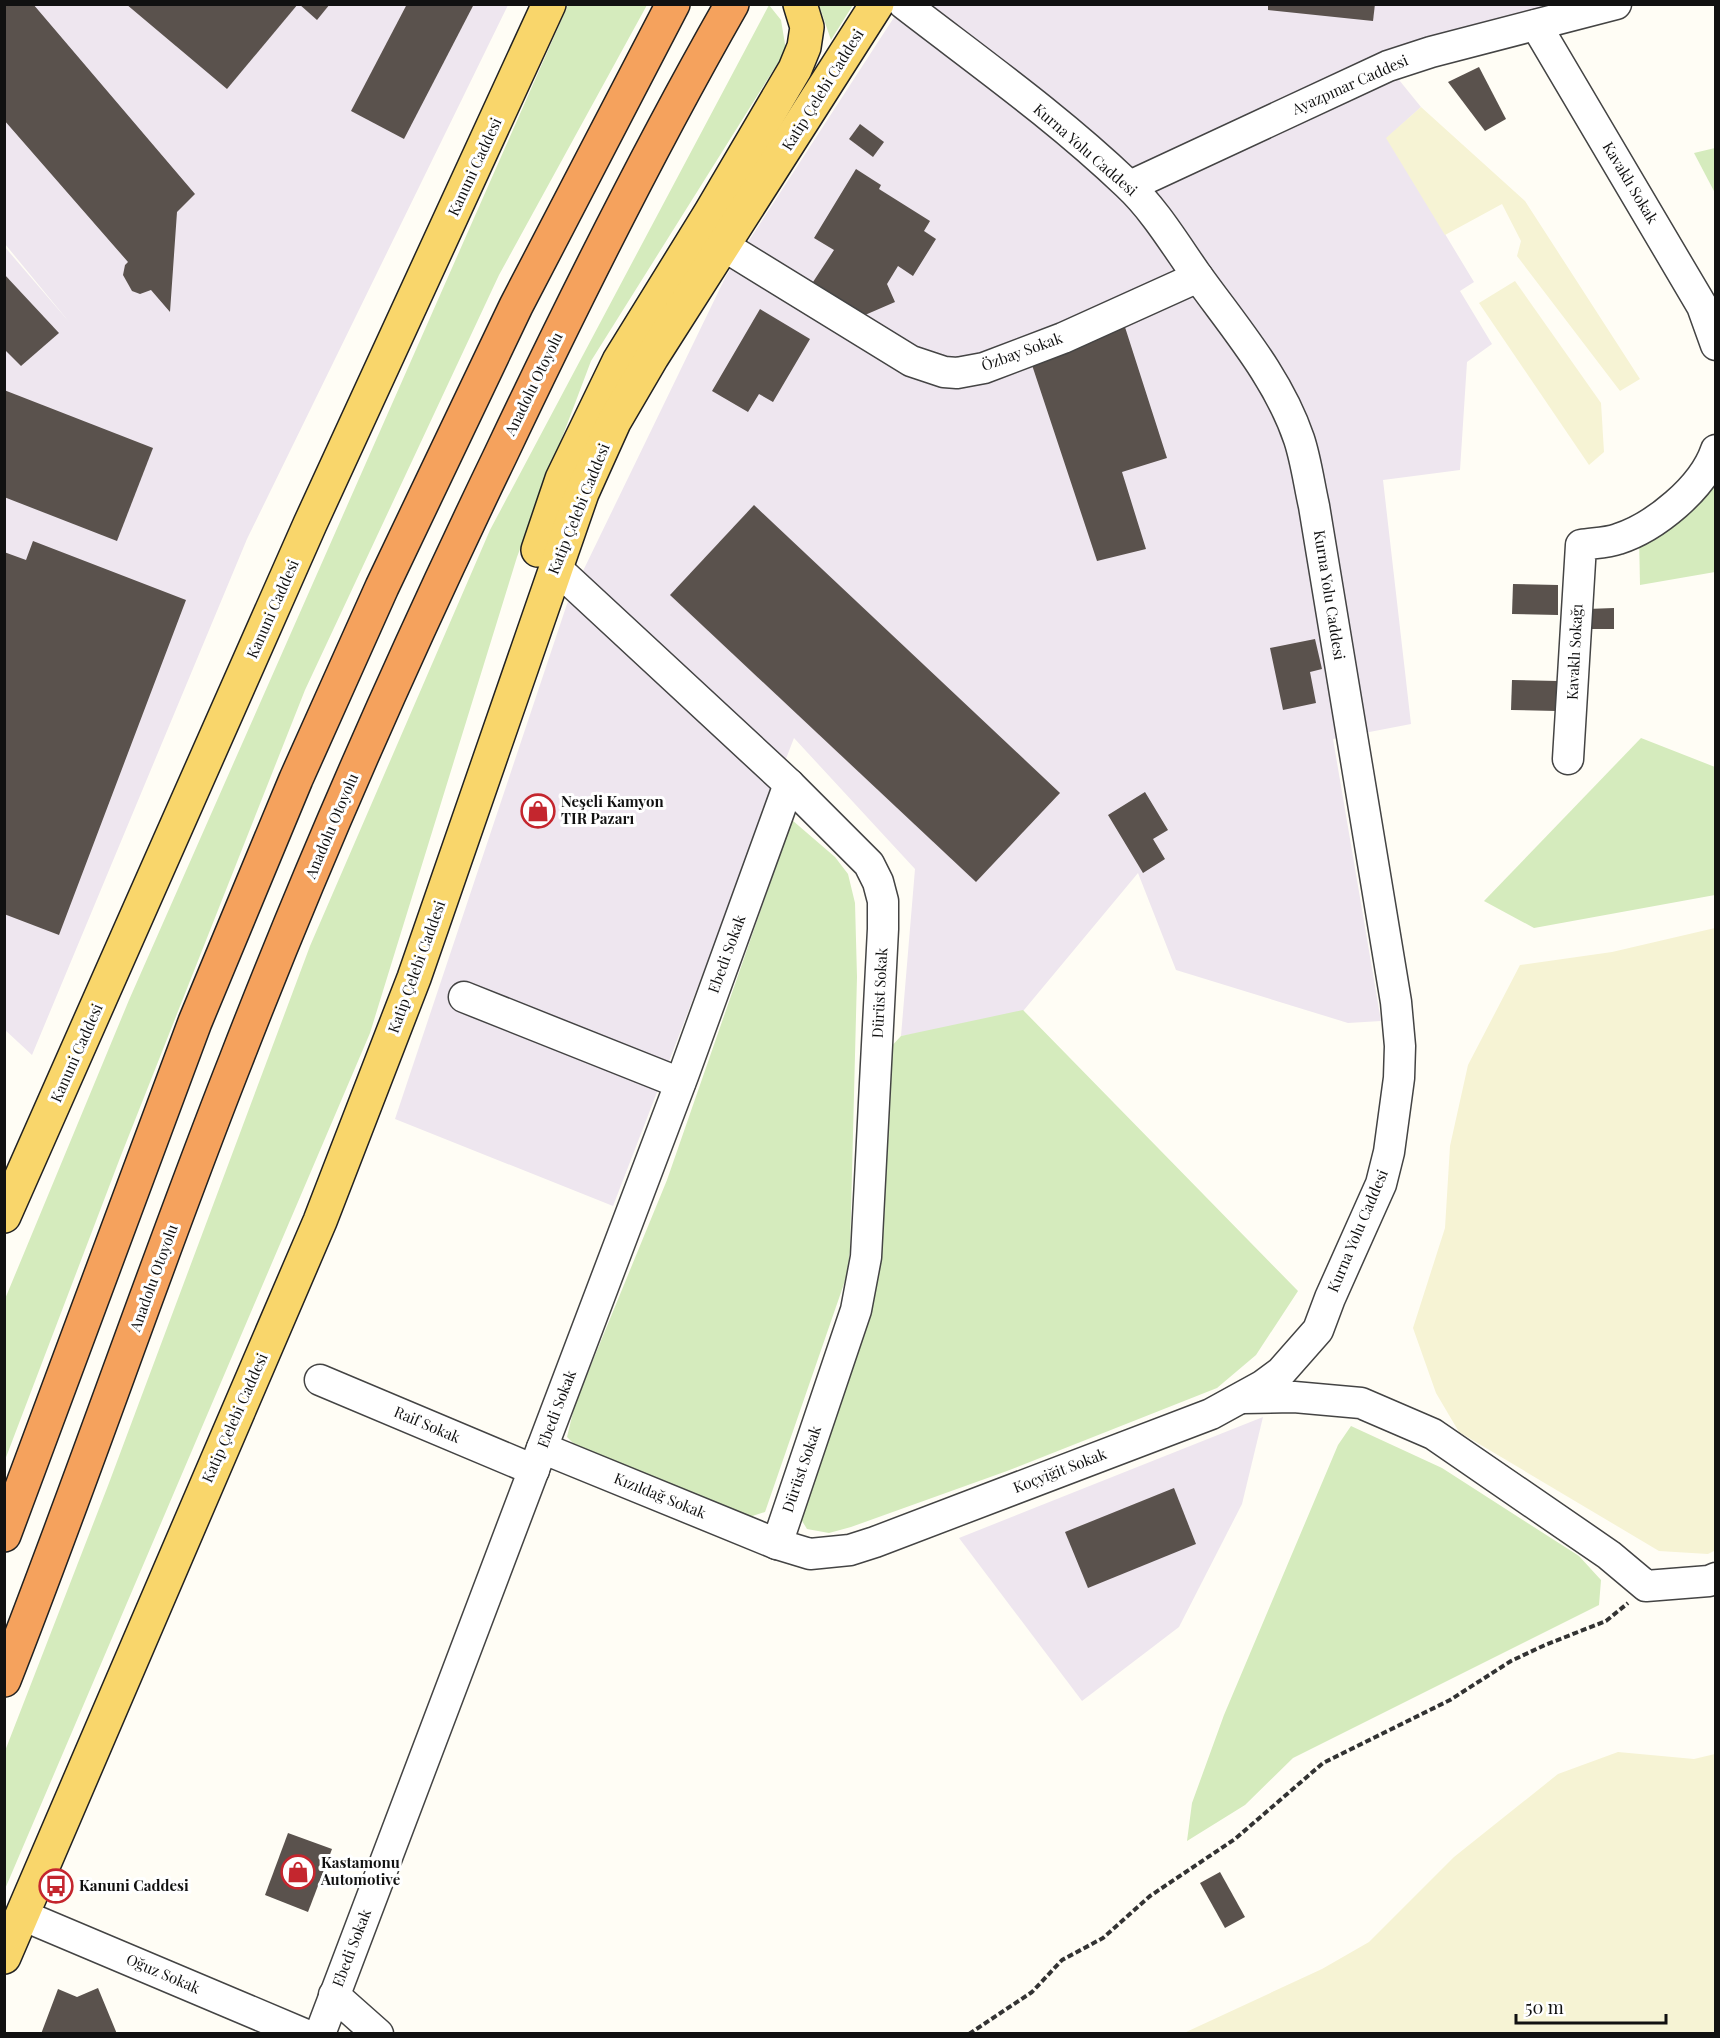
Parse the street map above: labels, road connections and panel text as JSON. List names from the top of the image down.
{
  "streets": {
    "highway": ["Anadolu Otoyolu"],
    "main road": ["Katip Çelebi Caddesi", "Kanuni Caddesi"],
    "street": [
      "Ayazpınar Caddesi",
      "Kurna Yolu Caddesi",
      "Kavaklı Sokak",
      "Özbay Sokak",
      "Kavaklı Sokağı",
      "Ebedi Sokak",
      "Dürüst Sokak",
      "Raif Sokak",
      "Koçyiğit Sokak",
      "Kızıldağ Sokak",
      "Oğuz Sokak"
    ]
  },
  "crossings": [
    ["Ayazpınar Caddesi", "Kurna Yolu Caddesi"],
    ["Ayazpınar Caddesi", "Kavaklı Sokak"],
    ["Katip Çelebi Caddesi", "Özbay Sokak"],
    ["Katip Çelebi Caddesi", "Dürüst Sokak"],
    ["Katip Çelebi Caddesi", "Oğuz Sokak"],
    ["Kurna Yolu Caddesi", "Özbay Sokak"],
    ["Kurna Yolu Caddesi", "Koçyiğit Sokak"],
    ["Ebedi Sokak", "Dürüst Sokak"],
    ["Ebedi Sokak", "Raif Sokak"],
    ["Ebedi Sokak", "Kızıldağ Sokak"],
    ["Dürüst Sokak", "Koçyiğit Sokak"],
    ["Dürüst Sokak", "Kızıldağ Sokak"],
    ["Raif Sokak", "Kızıldağ Sokak"],
    ["Koçyiğit Sokak", "Kızıldağ Sokak"]
  ],
  "places": {
    "shop": ["Neşeli Kamyon TIR Pazarı", "Kastamonu Automotive"],
    "bus stop": ["Kanuni Caddesi"]
  },
  "scale_bar": "50 m"
}
